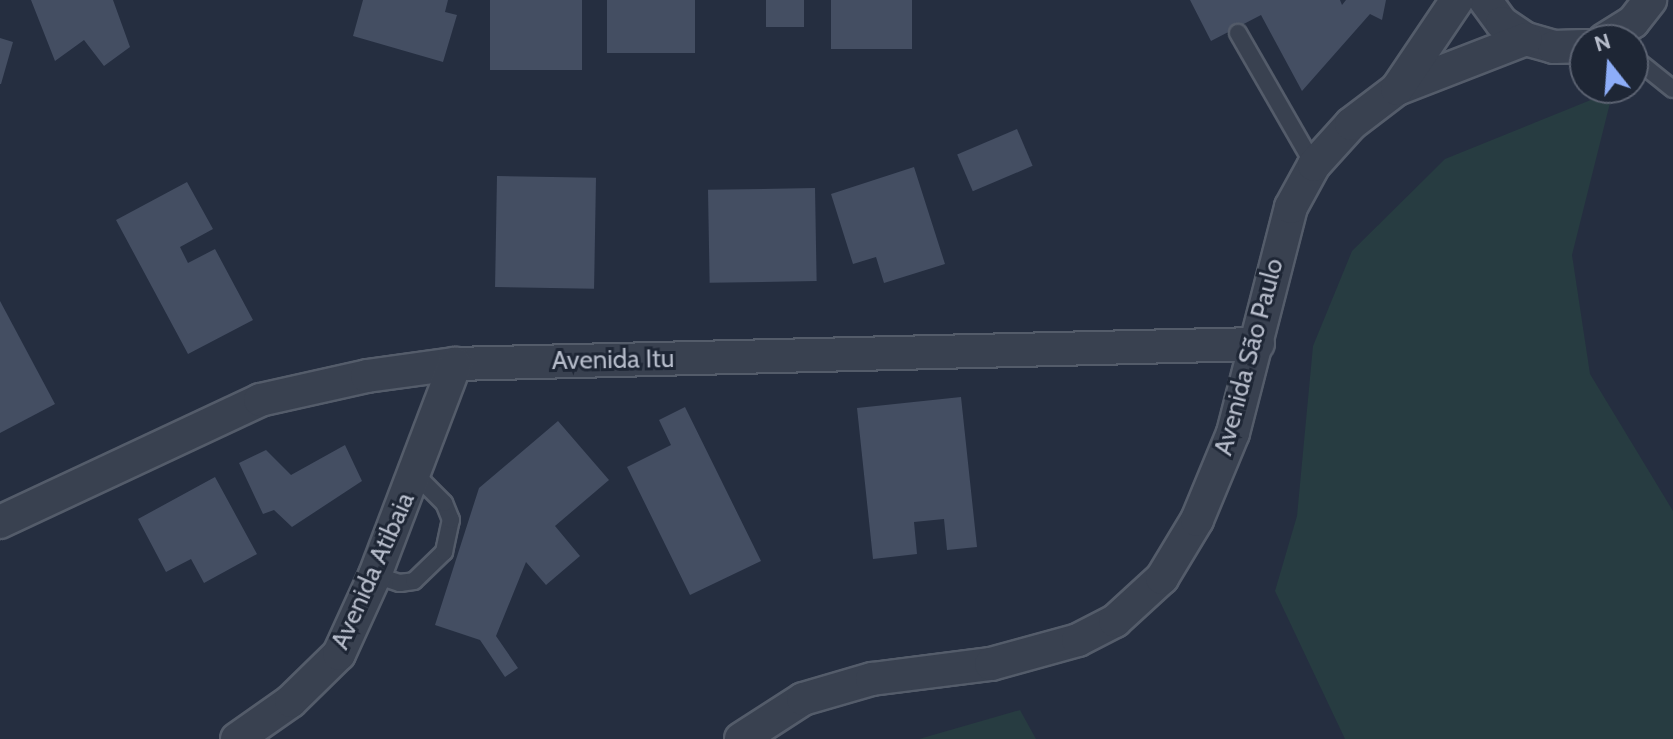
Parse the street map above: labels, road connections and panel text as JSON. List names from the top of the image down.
{
  "streets": {
    "street": ["Avenida São Paulo", "Avenida Itu", "Avenida Atibaia"]
  },
  "crossings": [
    ["Avenida São Paulo", "Avenida Itu"],
    ["Avenida Itu", "Avenida Atibaia"]
  ],
  "north": "top"
}
